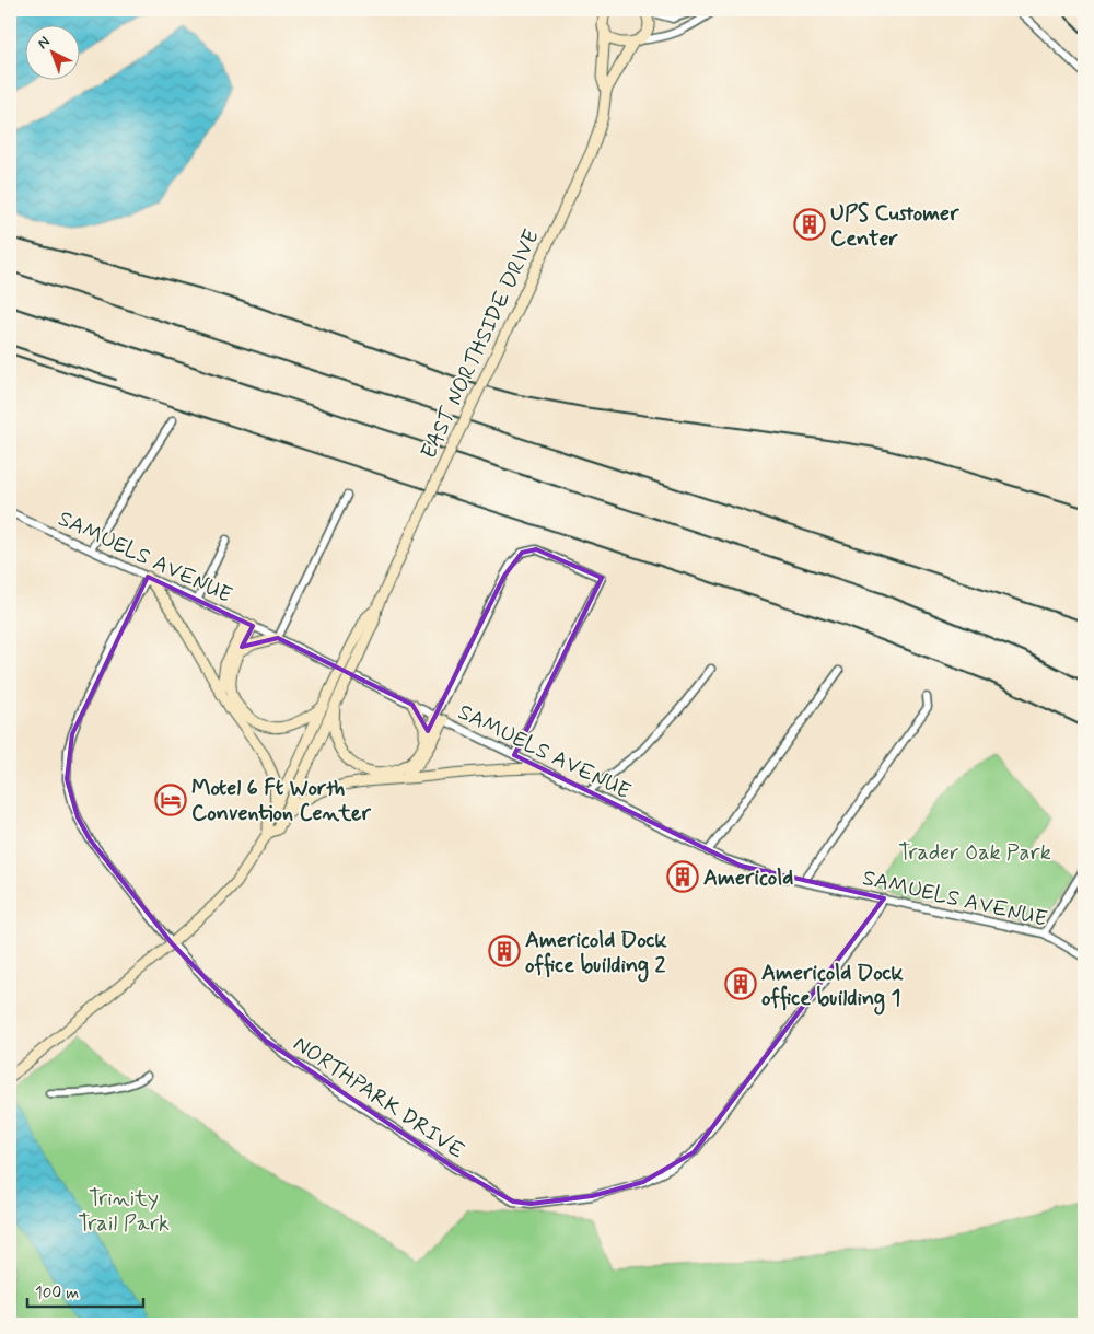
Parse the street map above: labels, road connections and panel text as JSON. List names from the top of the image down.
{
  "streets": {
    "street": ["EAST NORTHSIDE DRIVE", "SAMUELS AVENUE", "NORTHPARK DRIVE"]
  },
  "crossings": [
    ["EAST NORTHSIDE DRIVE", "NORTHPARK DRIVE"],
    ["SAMUELS AVENUE", "NORTHPARK DRIVE"]
  ],
  "parks": ["Trader Oak Park", "Trinity Trail Park"],
  "places": {
    "building": [
      "UPS Customer Center",
      "Americold",
      "Americold Dock office building 2",
      "Americold Dock office building 1"
    ],
    "hotel": ["Motel 6 Ft Worth Convention Center"]
  },
  "scale_bar": "100 m",
  "north": "top left"
}
